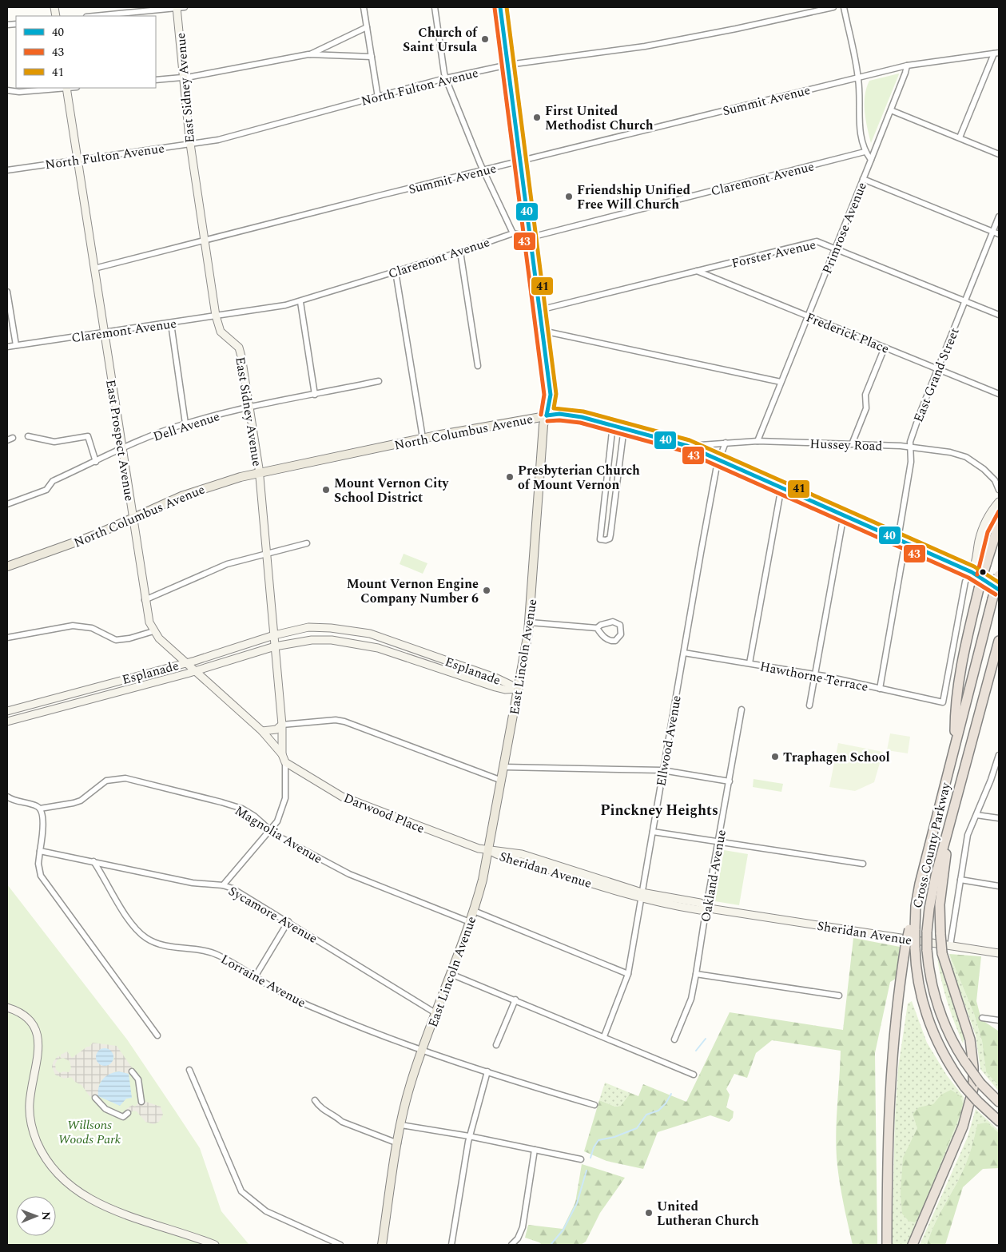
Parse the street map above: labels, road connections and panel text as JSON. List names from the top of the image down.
{
  "streets": {
    "highway": ["Cross County Parkway"],
    "main road": ["North Columbus Avenue", "East Lincoln Avenue"],
    "street": [
      "North Fulton Avenue",
      "East Sidney Avenue",
      "Summit Avenue",
      "Claremont Avenue",
      "Primrose Avenue",
      "Forster Avenue",
      "Frederick Place",
      "East Grand Street",
      "Dell Avenue",
      "East Prospect Avenue",
      "Hussey Road",
      "Esplanade",
      "Hawthorne Terrace",
      "Ellwood Avenue",
      "Darwood Place",
      "Magnolia Avenue",
      "Sheridan Avenue",
      "Oakland Avenue",
      "Sycamore Avenue",
      "Lorraine Avenue"
    ]
  },
  "crossings": [
    ["North Fulton Avenue", "East Sidney Avenue"],
    ["North Fulton Avenue", "East Prospect Avenue"],
    ["North Fulton Avenue", "East Lincoln Avenue"],
    ["East Sidney Avenue", "Summit Avenue"],
    ["East Sidney Avenue", "Claremont Avenue"],
    ["East Sidney Avenue", "Dell Avenue"],
    ["East Sidney Avenue", "North Columbus Avenue"],
    ["East Sidney Avenue", "East Prospect Avenue"],
    ["East Sidney Avenue", "Esplanade"],
    ["Summit Avenue", "Primrose Avenue"],
    ["Summit Avenue", "East Prospect Avenue"],
    ["Summit Avenue", "East Lincoln Avenue"],
    ["Claremont Avenue", "East Prospect Avenue"],
    ["Claremont Avenue", "East Lincoln Avenue"],
    ["Primrose Avenue", "Forster Avenue"],
    ["Primrose Avenue", "Frederick Place"],
    ["Primrose Avenue", "Hussey Road"],
    ["Forster Avenue", "Frederick Place"],
    ["Forster Avenue", "East Grand Street"],
    ["Forster Avenue", "East Lincoln Avenue"],
    ["Frederick Place", "East Grand Street"],
    ["East Grand Street", "North Columbus Avenue"],
    ["East Grand Street", "Hussey Road"],
    ["East Grand Street", "Hawthorne Terrace"],
    ["Dell Avenue", "East Prospect Avenue"],
    ["North Columbus Avenue", "East Prospect Avenue"],
    ["North Columbus Avenue", "Hussey Road"],
    ["North Columbus Avenue", "East Lincoln Avenue"],
    ["North Columbus Avenue", "Hawthorne Terrace"],
    ["North Columbus Avenue", "Ellwood Avenue"],
    ["East Prospect Avenue", "Esplanade"],
    ["East Prospect Avenue", "Darwood Place"],
    ["East Prospect Avenue", "Magnolia Avenue"],
    ["East Prospect Avenue", "Sycamore Avenue"],
    ["Hussey Road", "Ellwood Avenue"],
    ["East Lincoln Avenue", "Esplanade"],
    ["East Lincoln Avenue", "Darwood Place"],
    ["East Lincoln Avenue", "Magnolia Avenue"],
    ["East Lincoln Avenue", "Sheridan Avenue"],
    ["East Lincoln Avenue", "Sycamore Avenue"],
    ["East Lincoln Avenue", "Lorraine Avenue"],
    ["Hawthorne Terrace", "Ellwood Avenue"],
    ["Ellwood Avenue", "Sheridan Avenue"],
    ["Darwood Place", "Sheridan Avenue"],
    ["Sheridan Avenue", "Oakland Avenue"],
    ["Sycamore Avenue", "Lorraine Avenue"]
  ],
  "districts": ["Pinckney Heights"],
  "parks": ["Willsons Woods Park"],
  "places": [
    "Church of Saint Ursula",
    "First United Methodist Church",
    "Friendship Unified Free Will Church",
    "Presbyterian Church of Mount Vernon",
    "Mount Vernon City School District",
    "Mount Vernon Engine Company Number 6",
    "Traphagen School",
    "United Lutheran Church"
  ],
  "lines": ["transit line 40", "transit line 41", "transit line 43"],
  "legend": ["40", "43", "41"],
  "north": "right"
}
